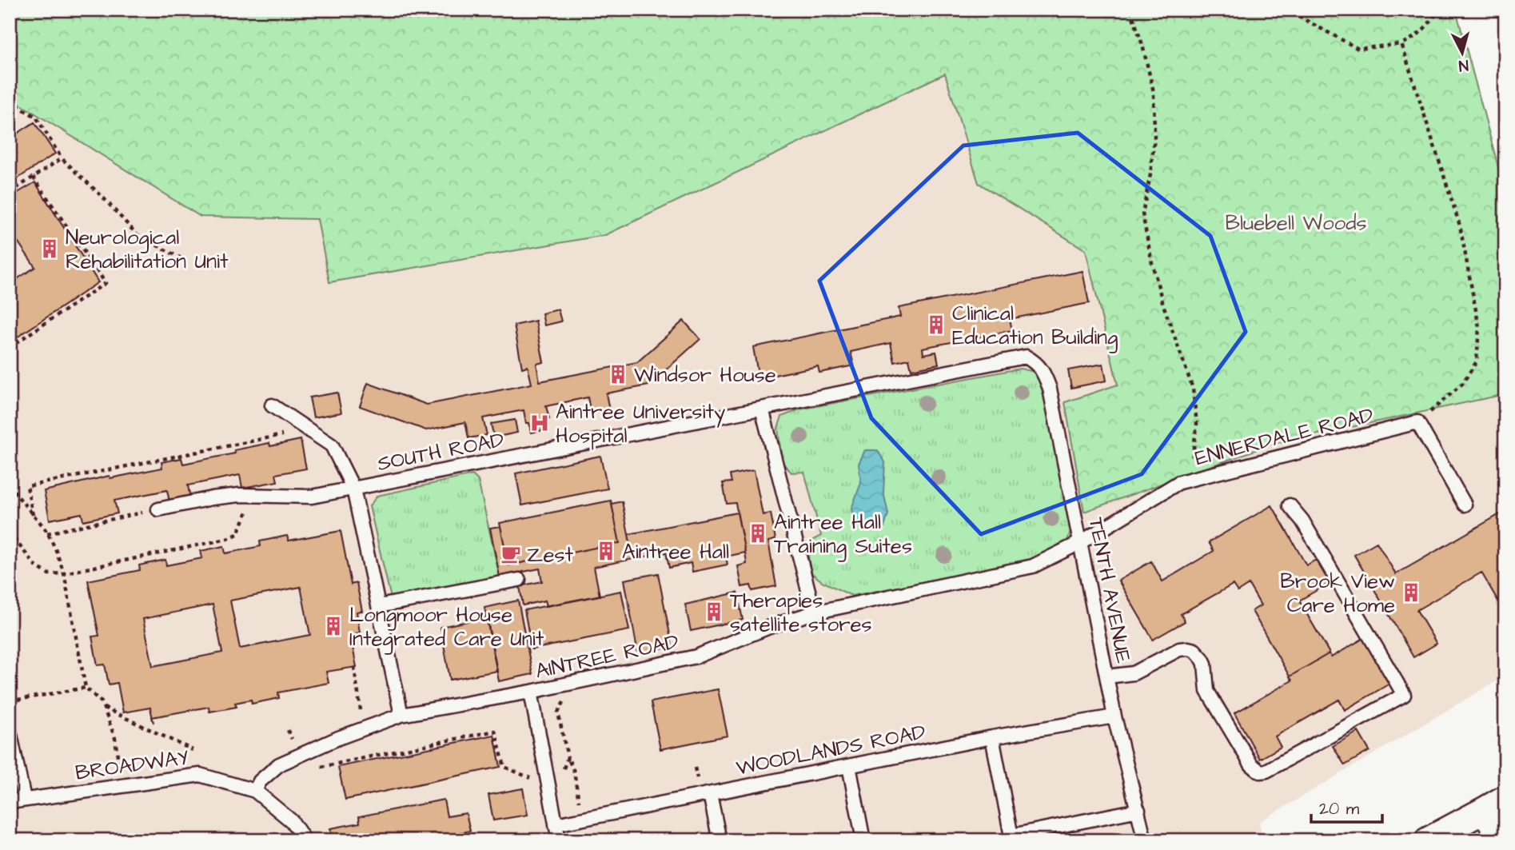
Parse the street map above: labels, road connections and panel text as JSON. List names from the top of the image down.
{
  "streets": {
    "lane": [
      "ENNERDALE ROAD",
      "SOUTH ROAD",
      "TENTH AVENUE",
      "AINTREE ROAD",
      "WOODLANDS ROAD",
      "BROADWAY"
    ]
  },
  "crossings": [
    ["ENNERDALE ROAD", "TENTH AVENUE"],
    ["ENNERDALE ROAD", "AINTREE ROAD"],
    ["SOUTH ROAD", "TENTH AVENUE"],
    ["TENTH AVENUE", "AINTREE ROAD"],
    ["TENTH AVENUE", "WOODLANDS ROAD"],
    ["AINTREE ROAD", "BROADWAY"]
  ],
  "parks": ["Bluebell Woods"],
  "places": {
    "building": [
      "Neurological Rehabilitation Unit",
      "Clinical Education Building",
      "Windsor House",
      "Aintree Hall Training Suites",
      "Aintree Hall",
      "Brook View Care Home",
      "Therapies satellite stores",
      "Longmoor House Integrated Care Unit"
    ],
    "hospital": ["Aintree University Hospital"],
    "cafe": ["Zest"]
  },
  "scale_bar": "20 m",
  "north": "bottom"
}
